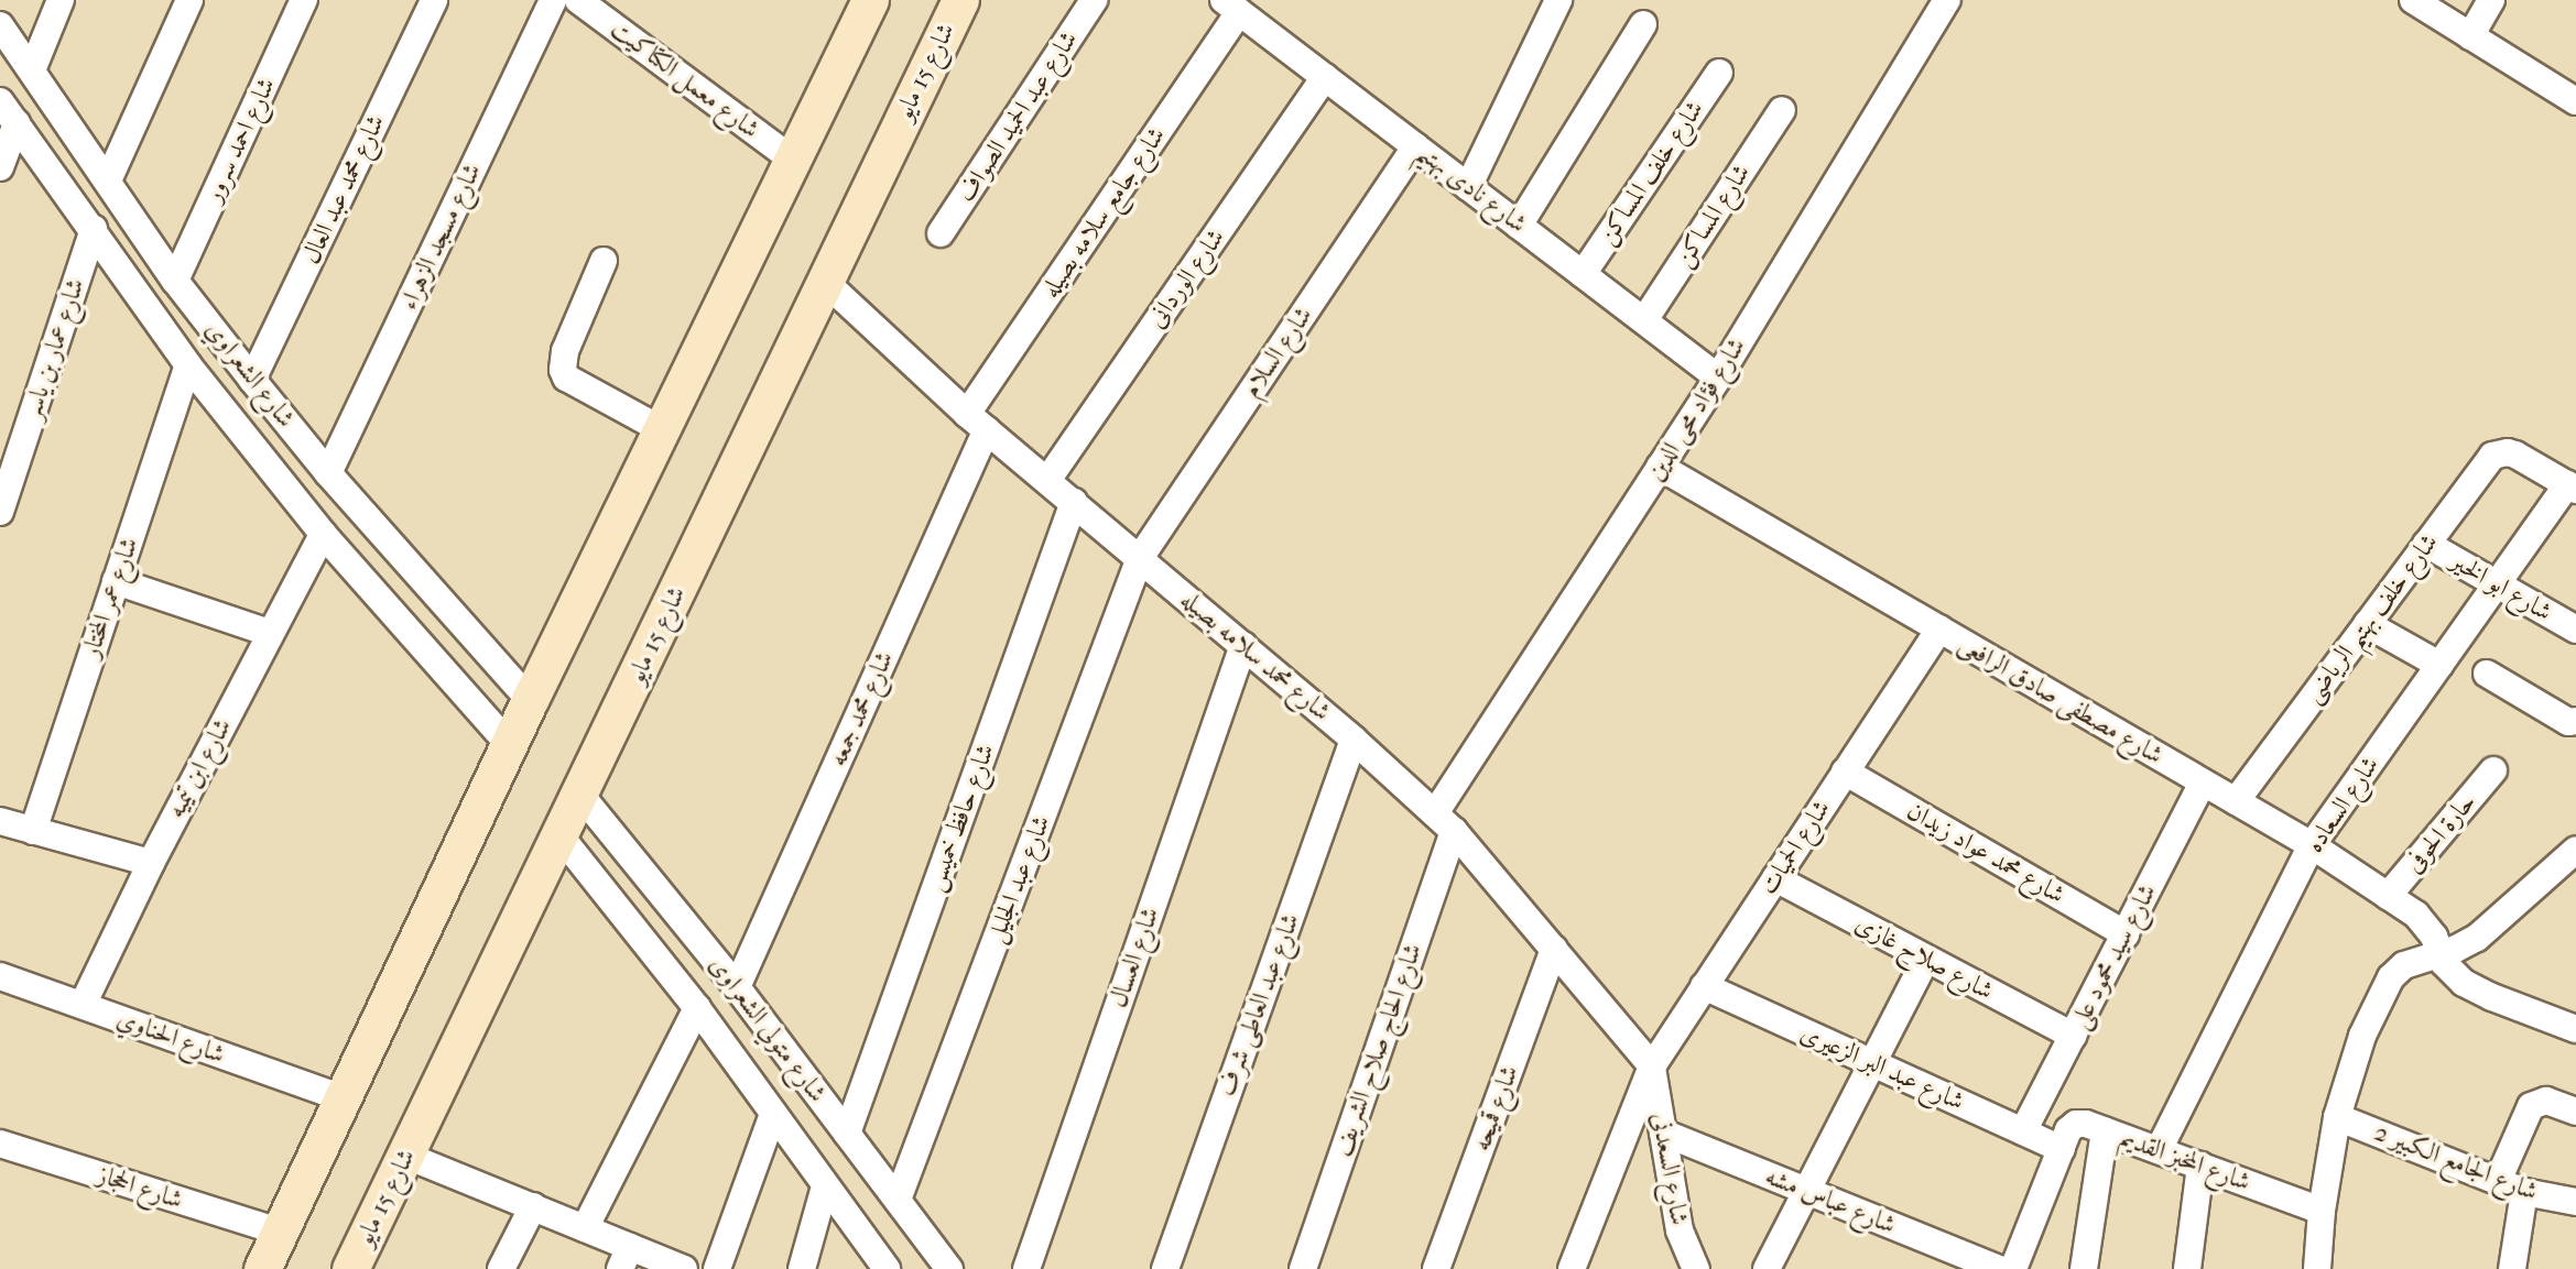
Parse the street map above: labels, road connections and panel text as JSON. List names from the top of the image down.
{
  "streets": {
    "main road": ["شارع 15 مايو"],
    "street": [
      "شارع معمل الكتاكيت",
      "شارع عبد الحميد الصواف",
      "شارع احمد سرور",
      "شارع خلف المساكن",
      "شارع نادى بهتيم",
      "شارع محمد عبد العال",
      "شارع جامع سلامه بصيله",
      "شارع المساكن",
      "شارع مسجد الزهراء",
      "شارع الوردانى",
      "شارع عمار بن ياسر",
      "شارع السلام",
      "شارع الشعراوي",
      "شارع فؤاد محى الدين",
      "شارع ابو الخير",
      "شارع عمر المختار",
      "شارع خلف بهتيم الرياضى",
      "شارع محمد سلامه بصيله",
      "شارع مصطفى صادق الرافعى",
      "شارع محمد جمعه",
      "شارع ابن تيميه",
      "شارع السعاده",
      "شارع حافظ خميس",
      "حارة الحوفى",
      "شارع الحميات",
      "شارع محمد عواد زيدان",
      "شارع عبد الجليل",
      "شارع سيد محمود على",
      "شارع العسال",
      "شارع صلاح غازى",
      "شارع عبد العاطى شرف",
      "شارع متولي الشعراوى",
      "شارع الحناوي",
      "شارع الحاج صلاح الشريف",
      "شارع عبد البر الزعيرى",
      "شارع قميحه",
      "شارع المخبز القديم",
      "شارع الجامع الكبير 2",
      "شارع السعدنى",
      "شارع الحجاز",
      "شارع عباس مشه"
    ]
  },
  "crossings": [
    ["شارع 15 مايو", "شارع محمد سلامه بصيله"],
    ["شارع 15 مايو", "شارع متولي الشعراوى"],
    ["شارع احمد سرور", "شارع الشعراوي"],
    ["شارع خلف المساكن", "شارع نادى بهتيم"],
    ["شارع نادى بهتيم", "شارع جامع سلامه بصيله"],
    ["شارع نادى بهتيم", "شارع المساكن"],
    ["شارع نادى بهتيم", "شارع الوردانى"],
    ["شارع نادى بهتيم", "شارع السلام"],
    ["شارع نادى بهتيم", "شارع فؤاد محى الدين"],
    ["شارع محمد عبد العال", "شارع الشعراوي"],
    ["شارع جامع سلامه بصيله", "شارع محمد سلامه بصيله"],
    ["شارع جامع سلامه بصيله", "شارع محمد جمعه"],
    ["شارع مسجد الزهراء", "شارع الشعراوي"],
    ["شارع الوردانى", "شارع محمد سلامه بصيله"],
    ["شارع عمار بن ياسر", "شارع الشعراوي"],
    ["شارع السلام", "شارع محمد سلامه بصيله"],
    ["شارع السلام", "شارع عبد الجليل"],
    ["شارع الشعراوي", "شارع عمر المختار"],
    ["شارع الشعراوي", "شارع ابن تيميه"],
    ["شارع فؤاد محى الدين", "شارع محمد سلامه بصيله"],
    ["شارع فؤاد محى الدين", "شارع مصطفى صادق الرافعى"],
    ["شارع فؤاد محى الدين", "شارع الحاج صلاح الشريف"],
    ["شارع ابو الخير", "شارع خلف بهتيم الرياضى"],
    ["شارع ابو الخير", "شارع السعاده"],
    ["شارع خلف بهتيم الرياضى", "شارع مصطفى صادق الرافعى"],
    ["شارع خلف بهتيم الرياضى", "شارع السعاده"],
    ["شارع محمد سلامه بصيله", "شارع محمد جمعه"],
    ["شارع محمد سلامه بصيله", "شارع حافظ خميس"],
    ["شارع محمد سلامه بصيله", "شارع الحميات"],
    ["شارع محمد سلامه بصيله", "شارع عبد الجليل"],
    ["شارع محمد سلامه بصيله", "شارع العسال"],
    ["شارع محمد سلامه بصيله", "شارع عبد العاطى شرف"],
    ["شارع محمد سلامه بصيله", "شارع الحاج صلاح الشريف"],
    ["شارع محمد سلامه بصيله", "شارع قميحه"],
    ["شارع محمد سلامه بصيله", "شارع السعدنى"],
    ["شارع مصطفى صادق الرافعى", "شارع السعاده"],
    ["شارع مصطفى صادق الرافعى", "حارة الحوفى"],
    ["شارع مصطفى صادق الرافعى", "شارع الحميات"],
    ["شارع مصطفى صادق الرافعى", "شارع سيد محمود على"],
    ["شارع محمد جمعه", "شارع متولي الشعراوى"],
    ["شارع ابن تيميه", "شارع الحناوي"],
    ["شارع السعاده", "شارع المخبز القديم"],
    ["شارع حافظ خميس", "شارع متولي الشعراوى"],
    ["شارع الحميات", "شارع محمد عواد زيدان"],
    ["شارع الحميات", "شارع صلاح غازى"],
    ["شارع الحميات", "شارع عبد البر الزعيرى"],
    ["شارع الحميات", "شارع السعدنى"],
    ["شارع محمد عواد زيدان", "شارع سيد محمود على"],
    ["شارع عبد الجليل", "شارع متولي الشعراوى"],
    ["شارع سيد محمود على", "شارع صلاح غازى"],
    ["شارع سيد محمود على", "شارع عبد البر الزعيرى"],
    ["شارع عبد البر الزعيرى", "شارع المخبز القديم"],
    ["شارع السعدنى", "شارع عباس مشه"]
  ]
}
